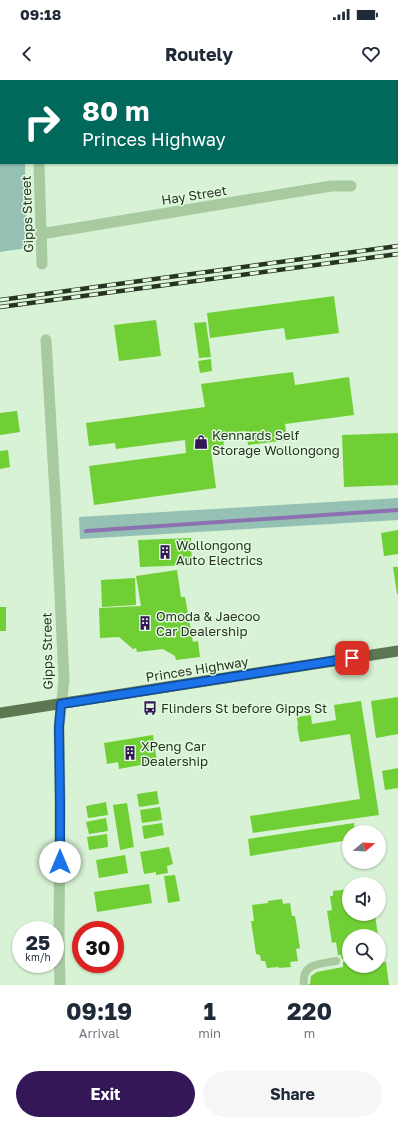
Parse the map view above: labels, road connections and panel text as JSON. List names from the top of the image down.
{
  "streets": {
    "main road": ["Princes Highway"],
    "street": ["Hay Street", "Gipps Street"]
  },
  "crossings": [
    ["Hay Street", "Gipps Street"],
    ["Gipps Street", "Princes Highway"]
  ],
  "places": {
    "shop": ["Kennards Self Storage Wollongong"],
    "building": ["Wollongong Auto Electrics", "Omoda & Jaecoo Car Dealership", "XPeng Car Dealership"],
    "bus stop": ["Flinders St before Gipps St"]
  },
  "north": "right",
  "page": {
    "status": "09:18",
    "header": "Routely",
    "turn": ["80 m", "Princes Highway"],
    "speed": "25 km/h",
    "limit": "30",
    "eta": [
      "09:19",
      "Arrival",
      "1",
      "min",
      "220",
      "m"
    ],
    "buttons": ["Exit", "Share"]
  }
}
